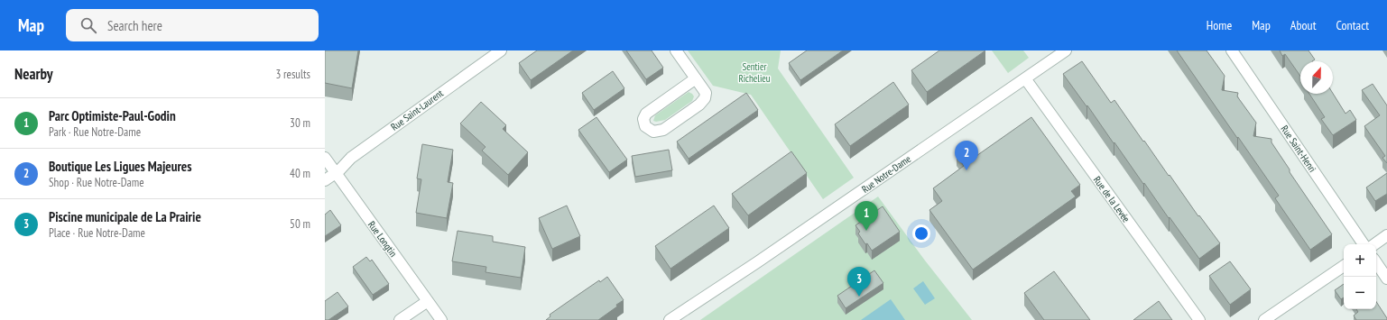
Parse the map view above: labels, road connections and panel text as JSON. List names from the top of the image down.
{
  "streets": {
    "street": [
      "Rue Saint-Laurent",
      "Rue Saint-Henri",
      "Rue Notre-Dame",
      "Rue de la Levée",
      "Rue Longtin"
    ]
  },
  "crossings": [
    ["Rue Saint-Laurent", "Rue Longtin"],
    ["Rue Notre-Dame", "Rue de la Levée"]
  ],
  "parks": ["Sentier Richelieu"],
  "north": "top",
  "page": {
    "header": "Map",
    "search": "Search here",
    "nav": [
      "Home",
      "Map",
      "About",
      "Contact"
    ],
    "heading": ["Nearby", "3 results"],
    "list": [
      {
        "mark": "1",
        "name": "Parc Optimiste-Paul-Godin",
        "note": "Park · Rue Notre-Dame",
        "value": "30 m"
      },
      {
        "mark": "2",
        "name": "Boutique Les Ligues Majeures",
        "note": "Shop · Rue Notre-Dame",
        "value": "40 m"
      },
      {
        "mark": "3",
        "name": "Piscine municipale de La Prairie",
        "note": "Place · Rue Notre-Dame",
        "value": "50 m"
      }
    ],
    "pins": ["2", "1", "3"],
    "map_buttons": ["+", "−"]
  }
}
